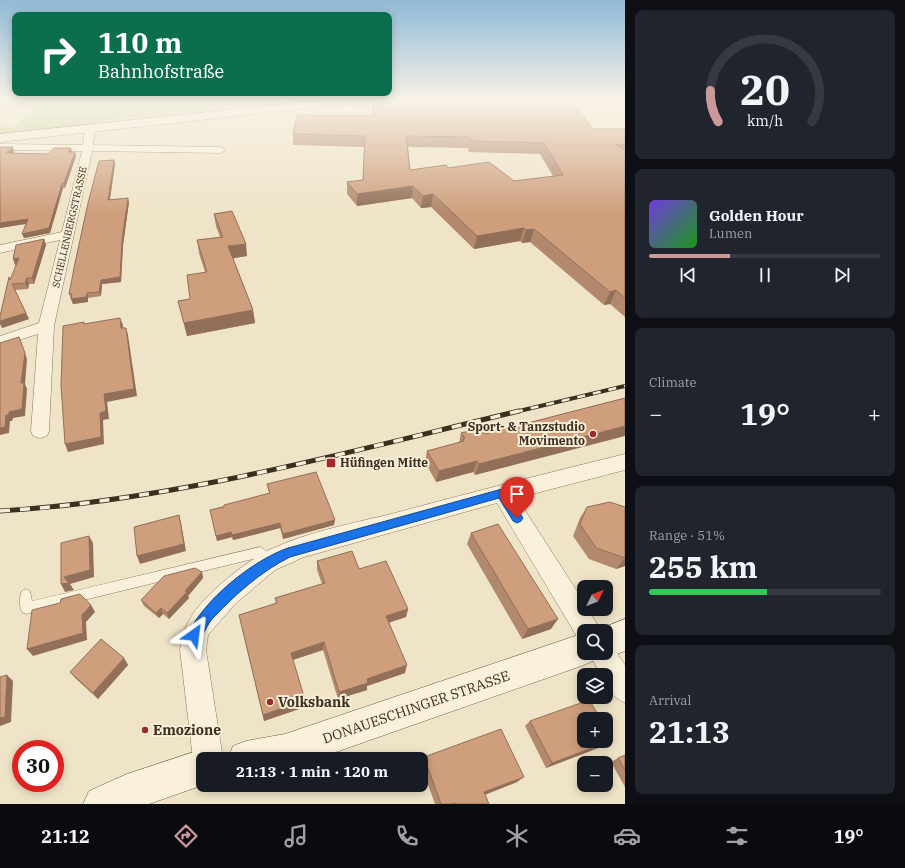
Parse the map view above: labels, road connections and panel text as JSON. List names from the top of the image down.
{
  "streets": {
    "street": ["SCHELLENBERGSTRASSE", "DONAUESCHINGER STRASSE"]
  },
  "places": {
    "other": ["Sport- & Tanzstudio Movimento", "Volksbank", "Emozione"],
    "transit": ["Hüfingen Mitte"]
  },
  "north": "top right",
  "page": {
    "turn": ["110 m", "Bahnhofstraße"],
    "song": ["Golden Hour", "Lumen"],
    "tile": [
      "Climate",
      ["Range · 51%", "255 km"],
      ["Arrival", "21:13"]
    ],
    "heat": ["−", "19°", "+"],
    "map_buttons": ["+", "−"],
    "limit": "30",
    "trip": "21:13 · 1 min · 120 m",
    "tabs": ["21:12", "19°"],
    "gauge": ["20", "km/h"]
  }
}
